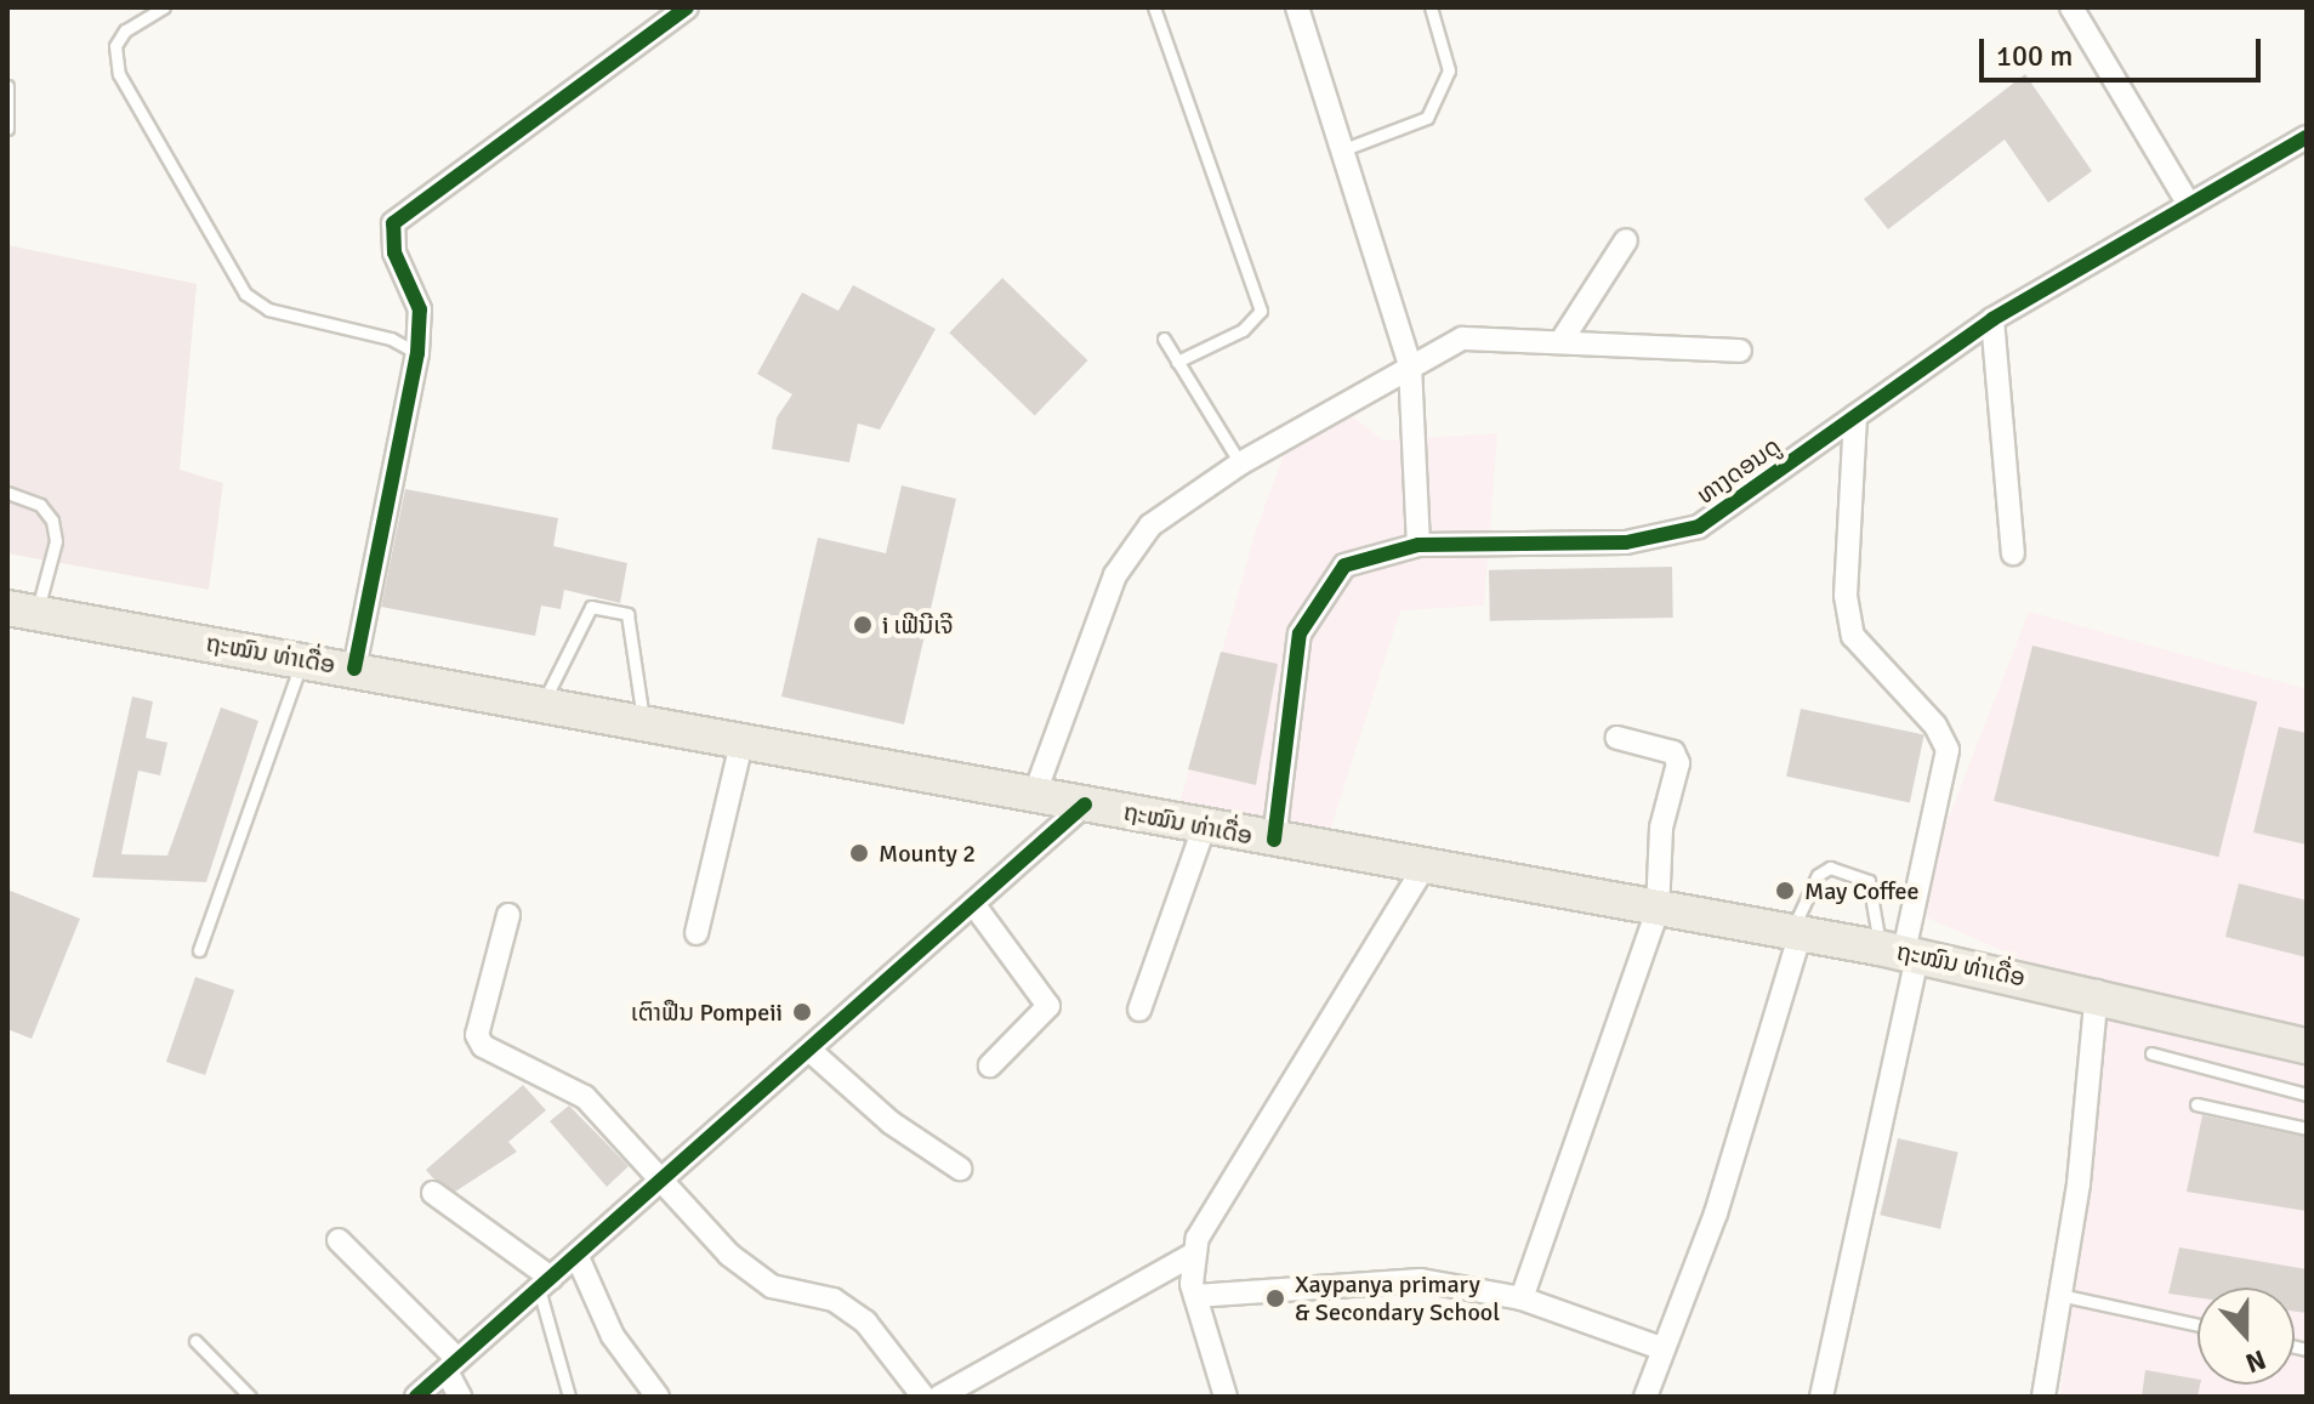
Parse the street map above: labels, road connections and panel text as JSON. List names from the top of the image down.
{
  "streets": {
    "main road": ["ຖະໝົນ ທ່າເດື່ອ"],
    "street": ["ທາງດອນດູ"]
  },
  "crossings": [
    ["ທາງດອນດູ", "ຖະໝົນ ທ່າເດື່ອ"]
  ],
  "places": [
    "i ເຟີນີເຈີ",
    "Mounty 2",
    "May Coffee",
    "ເຕົາຟືນ Pompeii",
    "Xaypanya primary & Secondary School"
  ],
  "scale_bar": "100 m",
  "north": "bottom"
}
